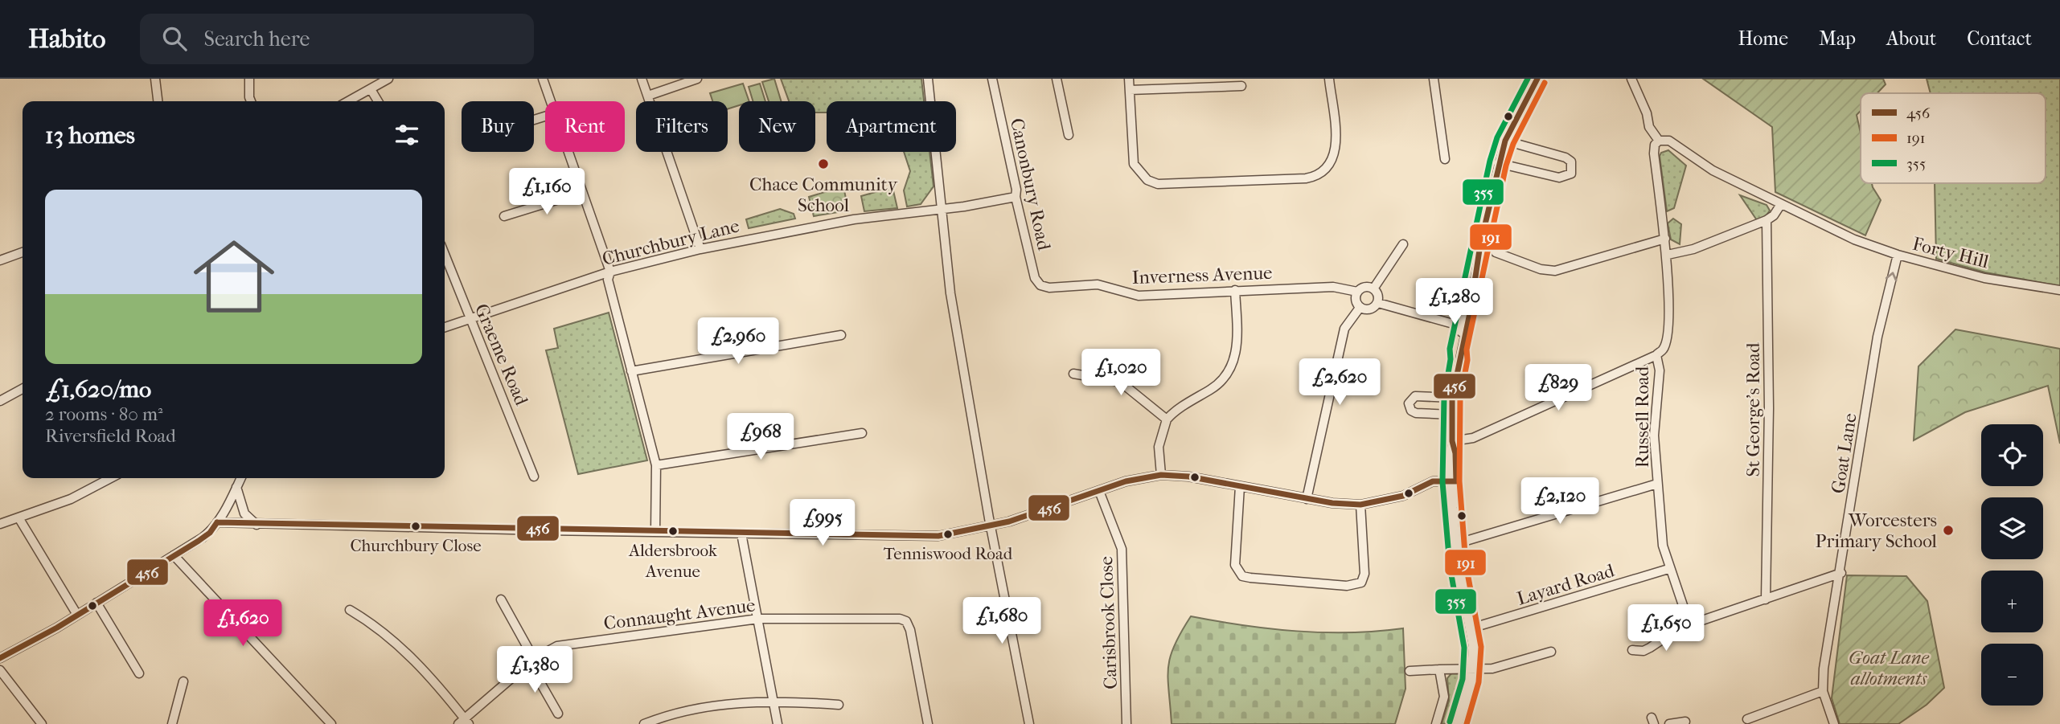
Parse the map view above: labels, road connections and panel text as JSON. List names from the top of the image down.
{
  "streets": {
    "street": [
      "Canonbury Road",
      "Churchbury Lane",
      "Forty Hill",
      "Inverness Avenue",
      "Graeme Road",
      "St George's Road",
      "Russell Road",
      "Goat Lane",
      "Layard Road",
      "Connaught Avenue",
      "Carisbrook Close"
    ]
  },
  "crossings": [
    ["Canonbury Road", "Churchbury Lane"],
    ["Canonbury Road", "Inverness Avenue"],
    ["Churchbury Lane", "Graeme Road"],
    ["Forty Hill", "Russell Road"],
    ["Forty Hill", "Goat Lane"],
    ["Russell Road", "Layard Road"]
  ],
  "one_way": ["Goat Lane"],
  "parks": ["Goat Lane allotments"],
  "places": [
    "Chace Community School",
    "Churchbury Close",
    "Worcesters Primary School",
    "Aldersbrook Avenue",
    "Tenniswood Road"
  ],
  "lines": ["transit line 456", "transit line 355", "transit line 191"],
  "legend": ["456", "191", "355"],
  "page": {
    "header": "Habito",
    "search": "Search here",
    "nav": [
      "Home",
      "Map",
      "About",
      "Contact"
    ],
    "chip": [
      "Buy",
      "Rent",
      "Filters",
      "New",
      "Apartment"
    ],
    "heading": "13 homes",
    "price": [
      "£1,160",
      "£1,280",
      "£2,960",
      "£1,020",
      "£2,620",
      "£829",
      "£968",
      "£2,120",
      "£995",
      "£1,680",
      "£1,620",
      "£1,650",
      "£1,380"
    ],
    "list": [
      {
        "name": "£1,620/mo",
        "note": "2 rooms · 80 m² · Riversfield Road"
      }
    ],
    "map_buttons": ["+", "−"]
  }
}
